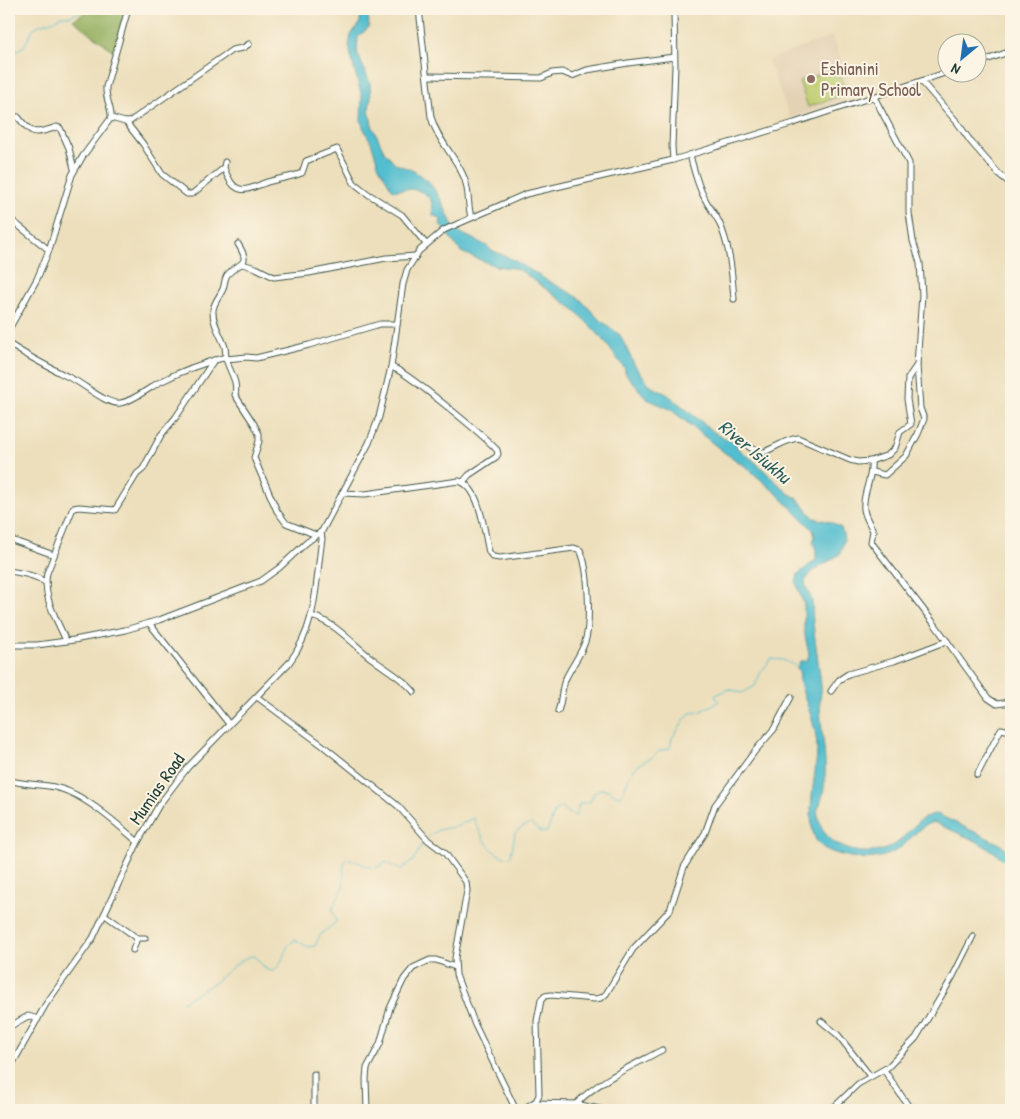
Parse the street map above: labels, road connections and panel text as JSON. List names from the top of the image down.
{
  "streets": {
    "street": ["Mumias Road"]
  },
  "water": ["River Isiukhu"],
  "places": ["Eshianini Primary School"],
  "north": "bottom left"
}
